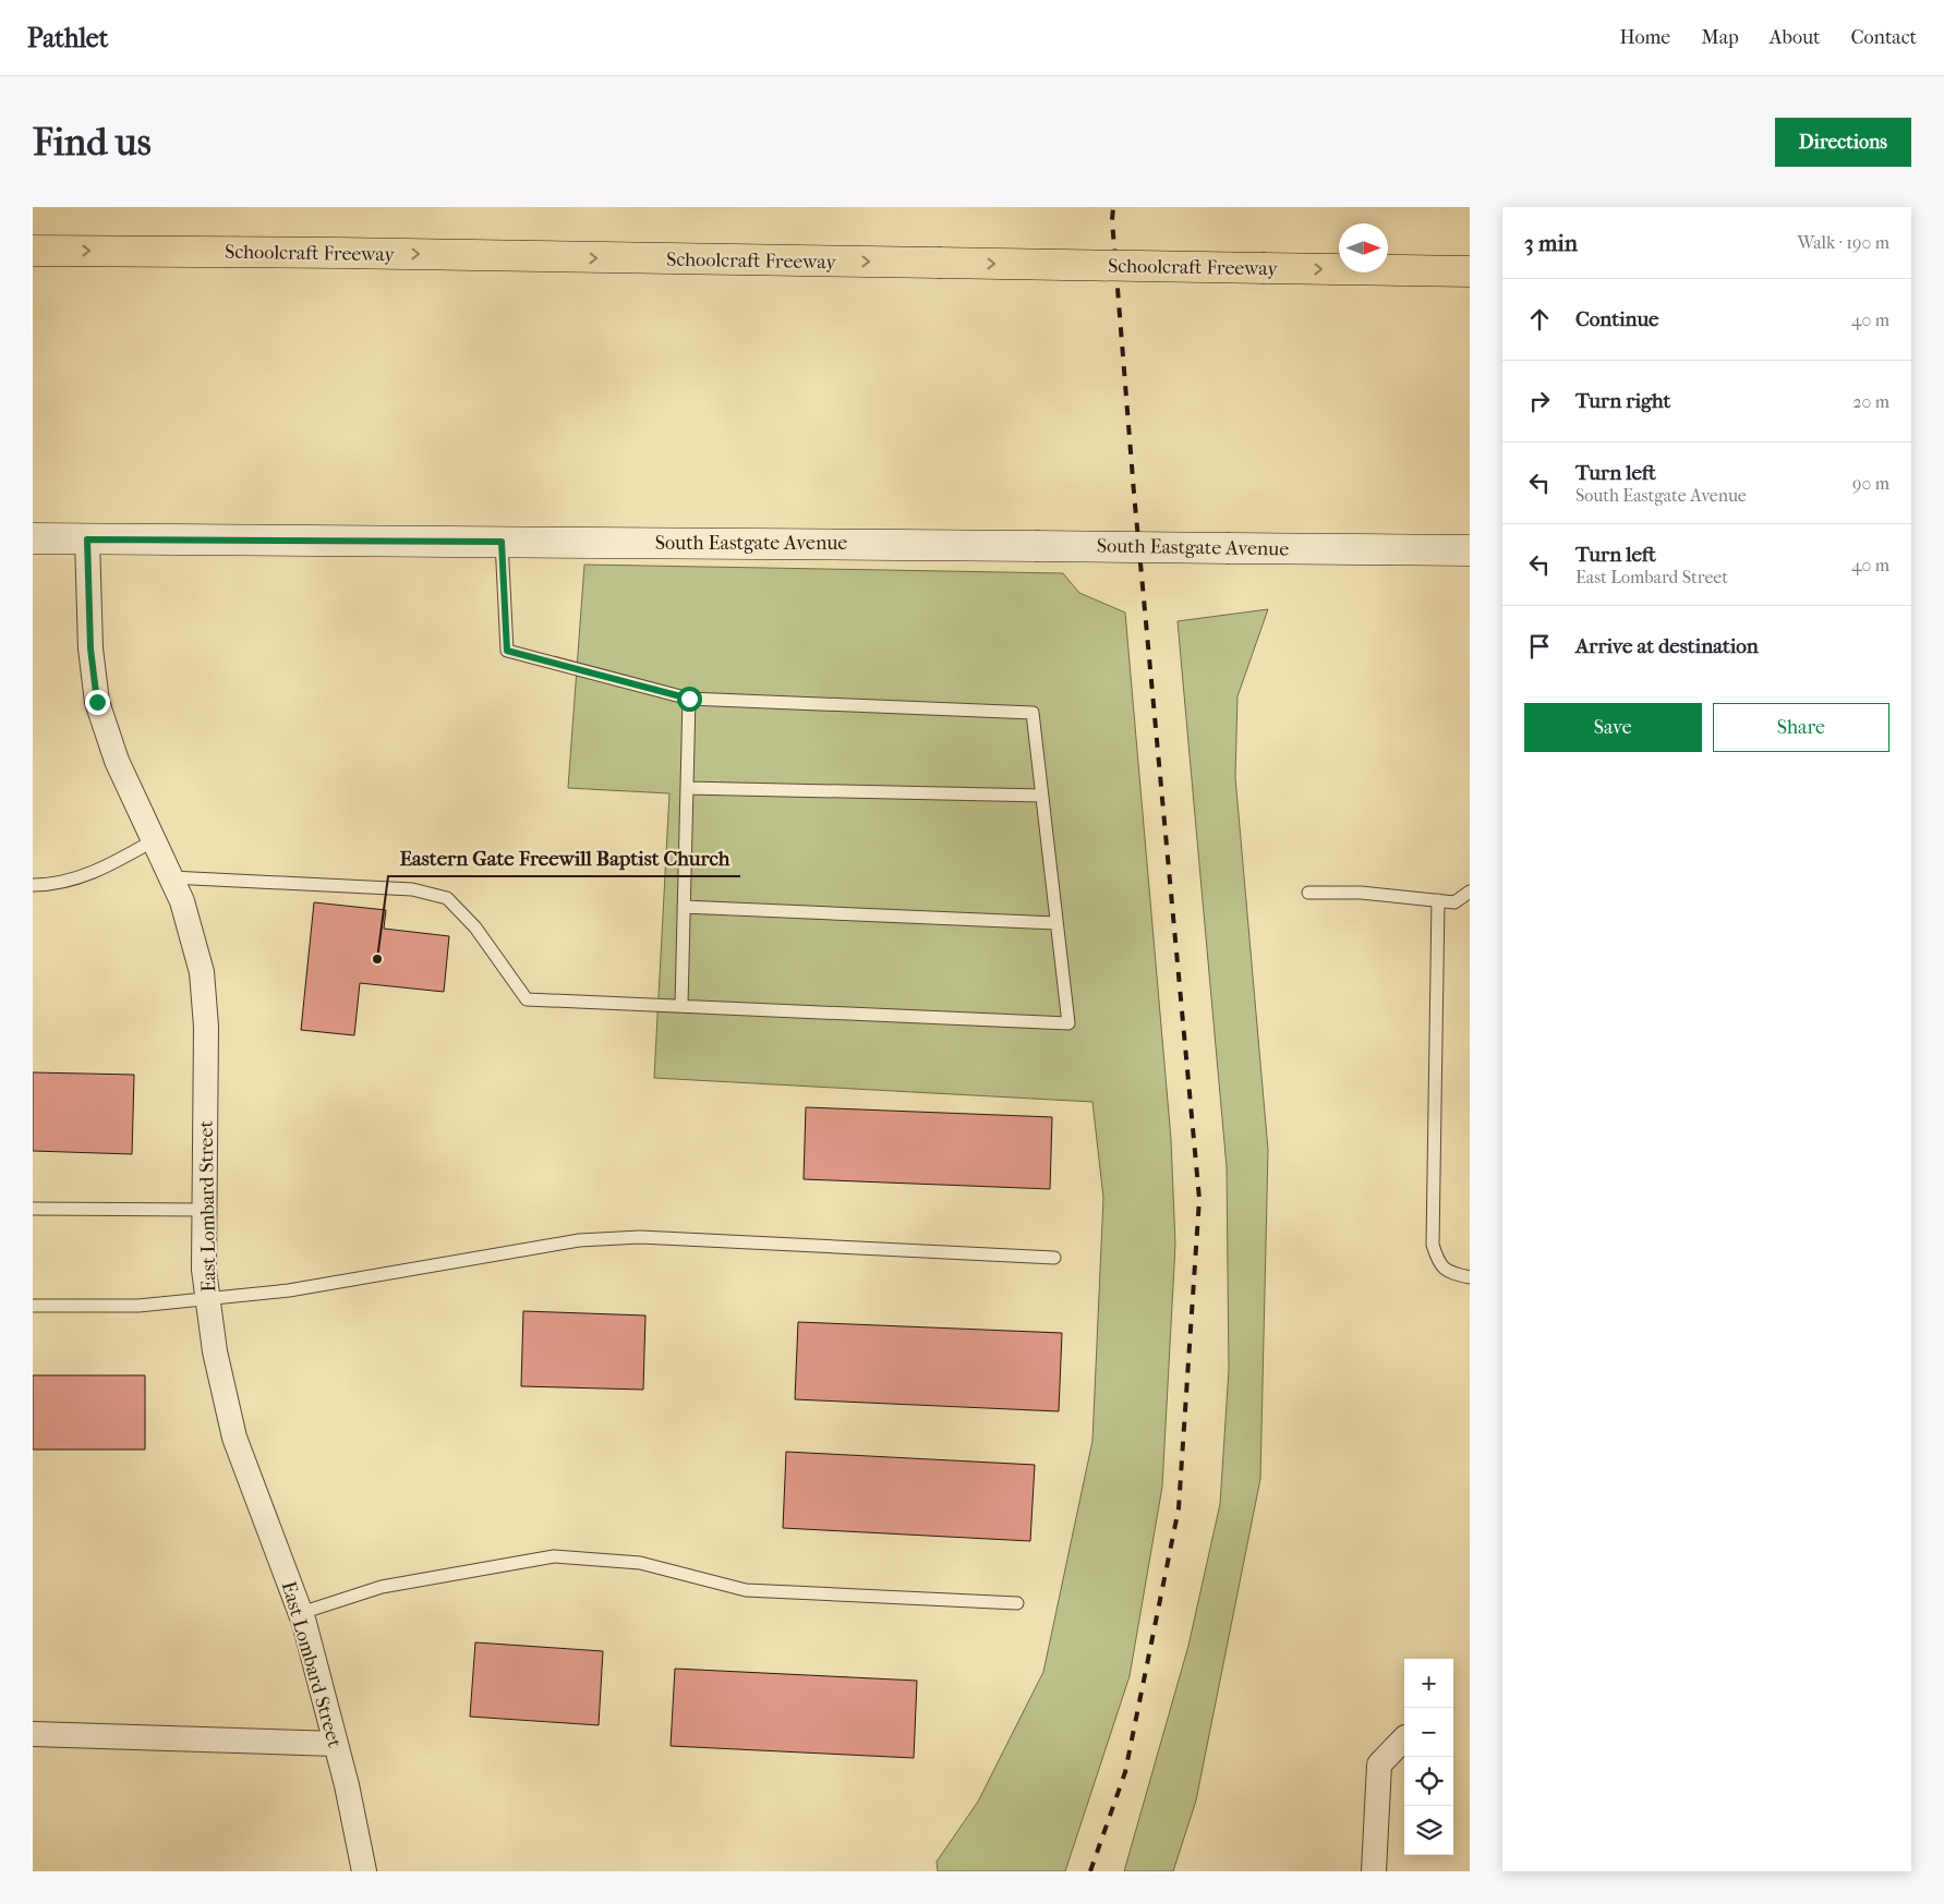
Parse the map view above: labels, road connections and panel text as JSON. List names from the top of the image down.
{
  "streets": {
    "highway": ["Schoolcraft Freeway"],
    "street": ["South Eastgate Avenue", "East Lombard Street"]
  },
  "crossings": [
    ["South Eastgate Avenue", "East Lombard Street"]
  ],
  "one_way": ["Schoolcraft Freeway"],
  "places": ["Eastern Gate Freewill Baptist Church"],
  "north": "right",
  "page": {
    "header": "Pathlet",
    "nav": [
      "Home",
      "Map",
      "About",
      "Contact"
    ],
    "buttons": [
      "Directions",
      ["Save", "Share"]
    ],
    "title": "Find us",
    "heading": ["3 min", "Walk · 190 m"],
    "list": [
      ["Continue", "40 m"],
      ["Turn right", "20 m"],
      ["Turn left", "South Eastgate Avenue", "90 m"],
      ["Turn left", "East Lombard Street", "40 m"],
      "Arrive at destination"
    ],
    "map_buttons": ["+", "−"]
  }
}
